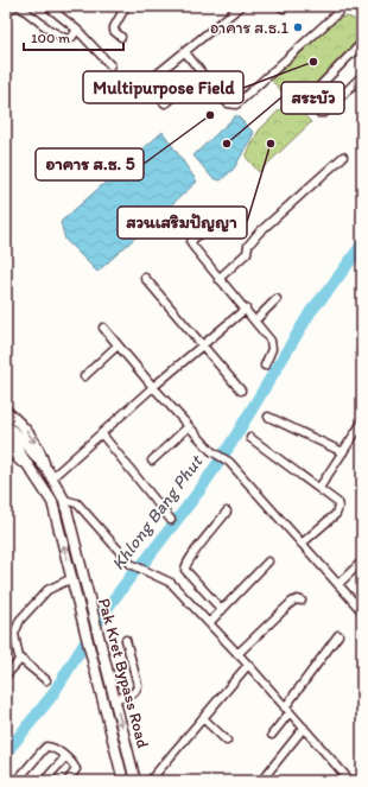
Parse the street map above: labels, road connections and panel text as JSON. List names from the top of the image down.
{
  "streets": {
    "main road": ["Pak Kret Bypass Road"]
  },
  "water": ["Khlong Bang Phut"],
  "places": [
    "อาคาร ส.ธ.1",
    "Multipurpose Field",
    "อาคาร ส.ธ. 5",
    "สระบัว",
    "สวนเสริมปัญญา"
  ],
  "scale_bar": "100 m"
}
